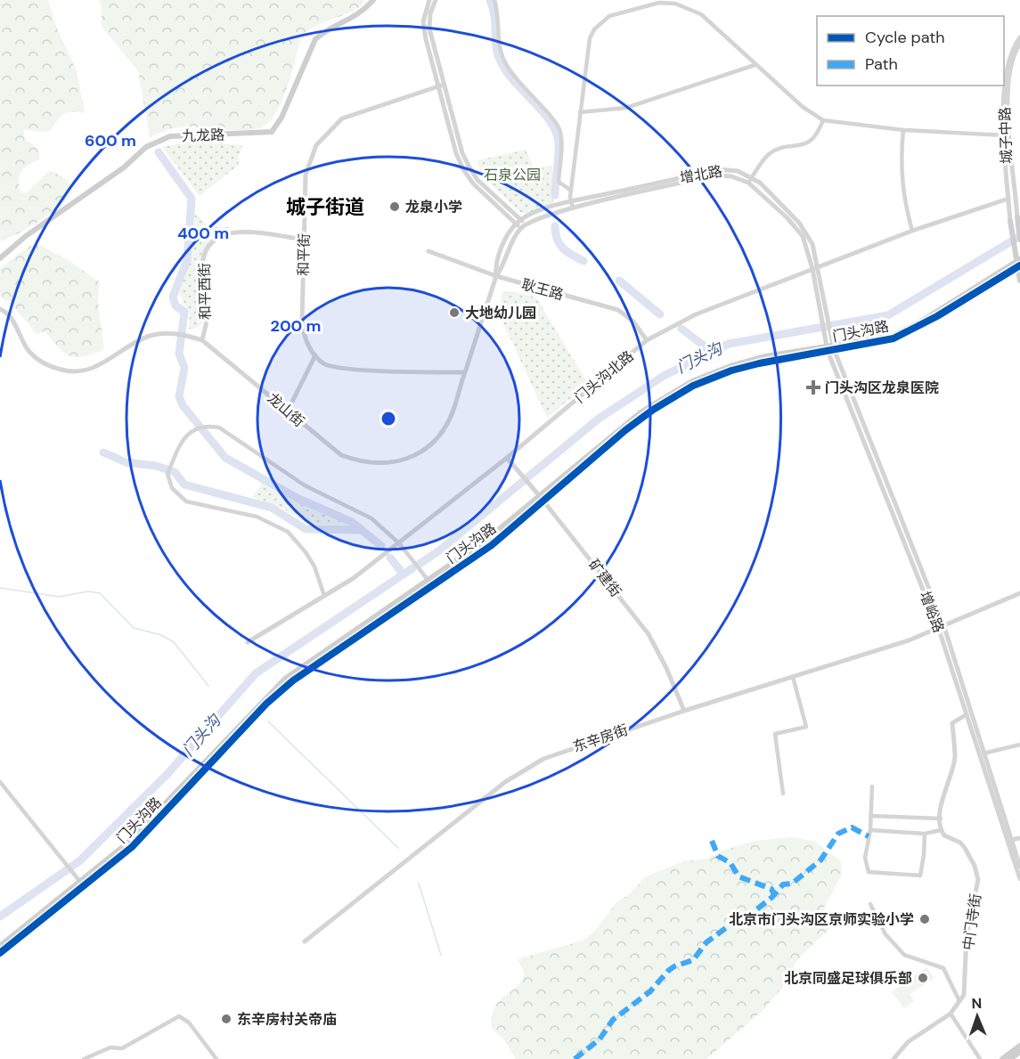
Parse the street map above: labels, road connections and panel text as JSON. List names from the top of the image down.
{
  "streets": {
    "main road": ["九龙路", "城子中路", "门头沟路"],
    "street": [
      "增北路",
      "和平街",
      "耿王路",
      "和平西街",
      "门头沟北路",
      "龙山街",
      "矿建街",
      "增峪路",
      "东辛房街",
      "中门寺街"
    ]
  },
  "crossings": [
    ["城子中路", "门头沟路"],
    ["城子中路", "门头沟北路"],
    ["增北路", "门头沟路"],
    ["增北路", "门头沟北路"],
    ["增北路", "龙山街"],
    ["增北路", "增峪路"],
    ["和平街", "和平西街"],
    ["耿王路", "门头沟北路"],
    ["耿王路", "龙山街"],
    ["和平西街", "龙山街"],
    ["门头沟路", "矿建街"],
    ["门头沟路", "增峪路"],
    ["门头沟北路", "矿建街"],
    ["矿建街", "东辛房街"],
    ["增峪路", "东辛房街"]
  ],
  "districts": ["城子街道"],
  "water": ["门头沟"],
  "parks": ["石泉公园"],
  "places": {
    "other": [
      "龙泉小学",
      "大地幼儿园",
      "北京市门头沟区京师实验小学",
      "北京同盛足球俱乐部",
      "东辛房村关帝庙"
    ],
    "health": ["门头沟区龙泉医院"]
  },
  "legend": ["Cycle path", "Path"],
  "north": "top",
  "rings": ["600 m", "400 m", "200 m"]
}
